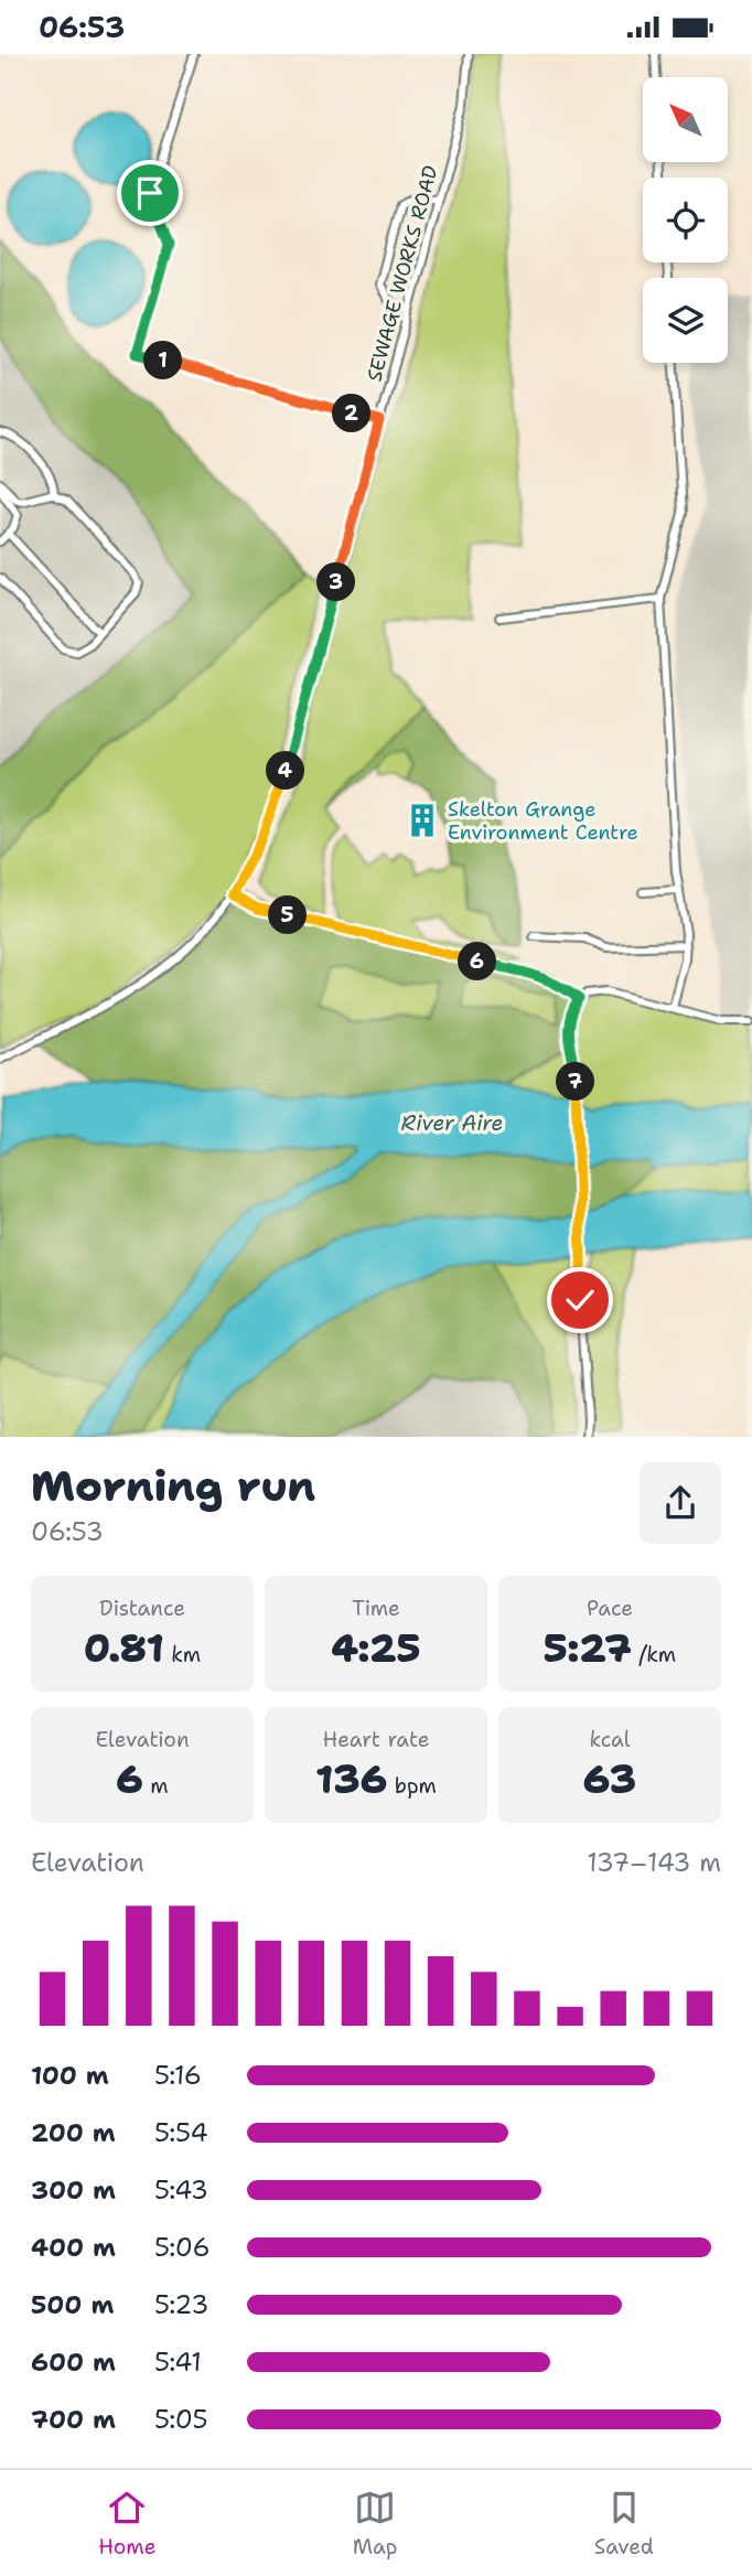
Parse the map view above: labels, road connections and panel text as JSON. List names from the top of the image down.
{
  "streets": {
    "lane": ["SEWAGE WORKS ROAD"]
  },
  "water": ["River Aire"],
  "places": {
    "building": ["Skelton Grange Environment Centre"]
  },
  "north": "top left",
  "page": {
    "status": "06:53",
    "pins": [
      "1",
      "2",
      "3",
      "4",
      "5",
      "6",
      "7"
    ],
    "heading": ["Morning run", "06:53"],
    "stats": [
      ["Distance", "0.81 km"],
      ["Time", "4:25"],
      ["Pace", "5:27 /km"],
      ["Elevation", "6 m"],
      ["Heart rate", "136 bpm"],
      ["kcal", "63"]
    ],
    "chart": ["Elevation", "137–143 m"],
    "list": [
      {
        "name": "100 m",
        "note": "5:16"
      },
      {
        "name": "200 m",
        "note": "5:54"
      },
      {
        "name": "300 m",
        "note": "5:43"
      },
      {
        "name": "400 m",
        "note": "5:06"
      },
      {
        "name": "500 m",
        "note": "5:23"
      },
      {
        "name": "600 m",
        "note": "5:41"
      },
      {
        "name": "700 m",
        "note": "5:05"
      }
    ],
    "tabs": ["Home", "Map", "Saved"]
  }
}
